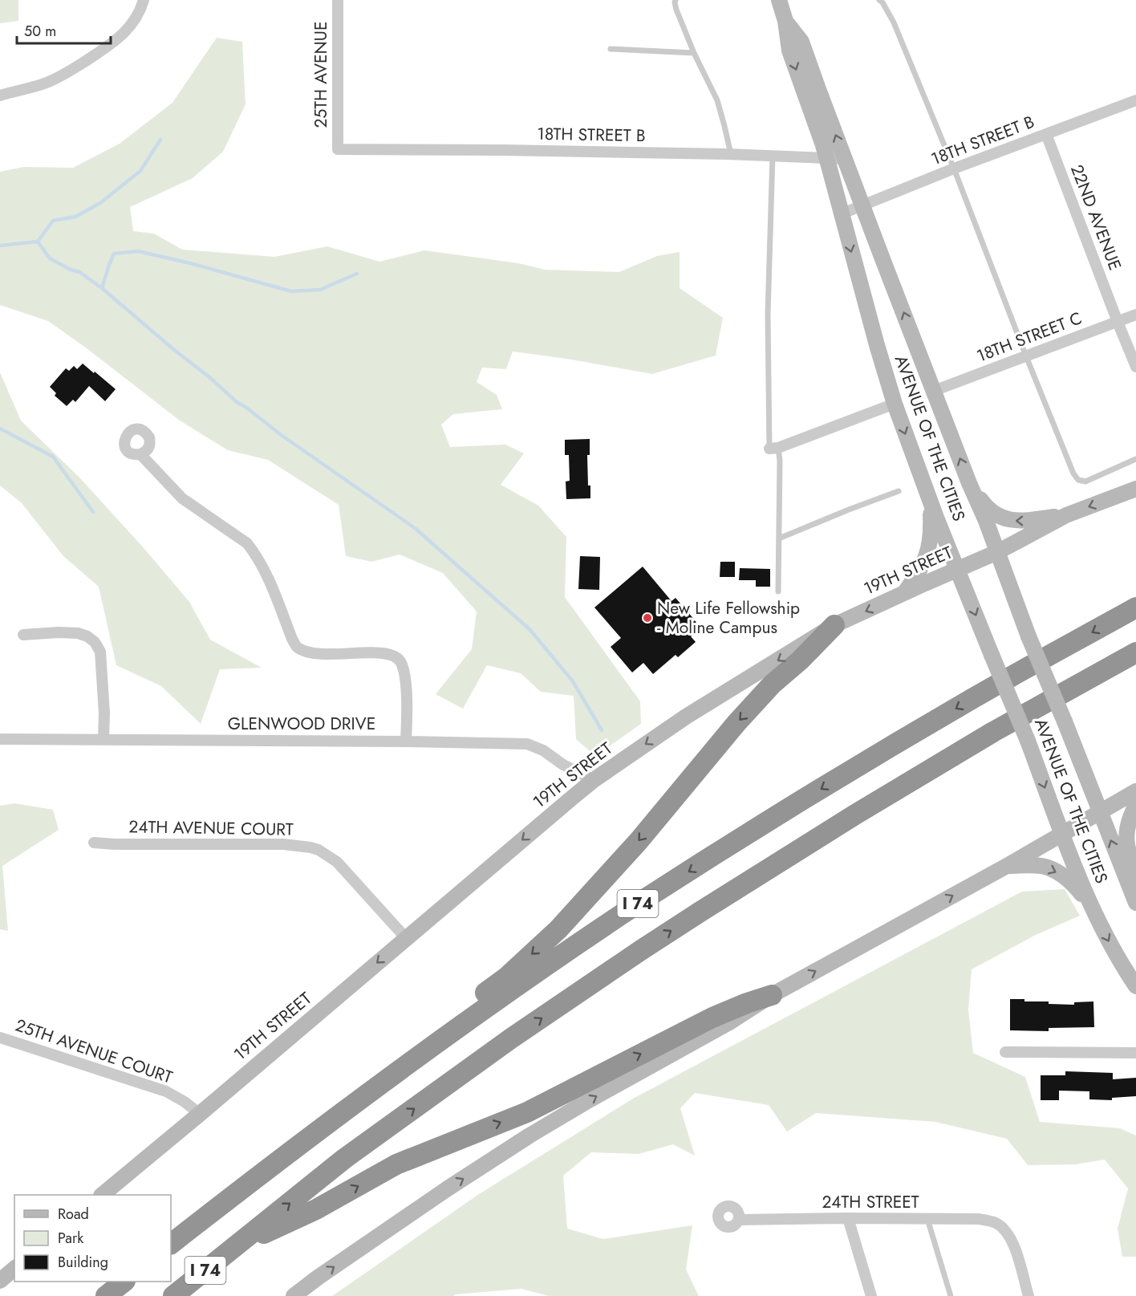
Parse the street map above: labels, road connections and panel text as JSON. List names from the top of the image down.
{
  "streets": {
    "highway": ["I 74"],
    "main road": ["AVENUE OF THE CITIES", "19TH STREET"],
    "street": [
      "25TH AVENUE",
      "18TH STREET B",
      "22ND AVENUE",
      "18TH STREET C",
      "GLENWOOD DRIVE",
      "24TH AVENUE COURT",
      "25TH AVENUE COURT",
      "24TH STREET"
    ]
  },
  "crossings": [
    ["25TH AVENUE", "18TH STREET B"],
    ["18TH STREET B", "22ND AVENUE"],
    ["18TH STREET B", "AVENUE OF THE CITIES"],
    ["22ND AVENUE", "18TH STREET C"],
    ["18TH STREET C", "AVENUE OF THE CITIES"],
    ["AVENUE OF THE CITIES", "19TH STREET"],
    ["19TH STREET", "GLENWOOD DRIVE"],
    ["19TH STREET", "24TH AVENUE COURT"],
    ["19TH STREET", "25TH AVENUE COURT"]
  ],
  "one_way": ["19TH STREET"],
  "places": ["New Life Fellowship - Moline Campus"],
  "legend": ["Road", "Park", "Building"],
  "scale_bar": "50 m"
}
